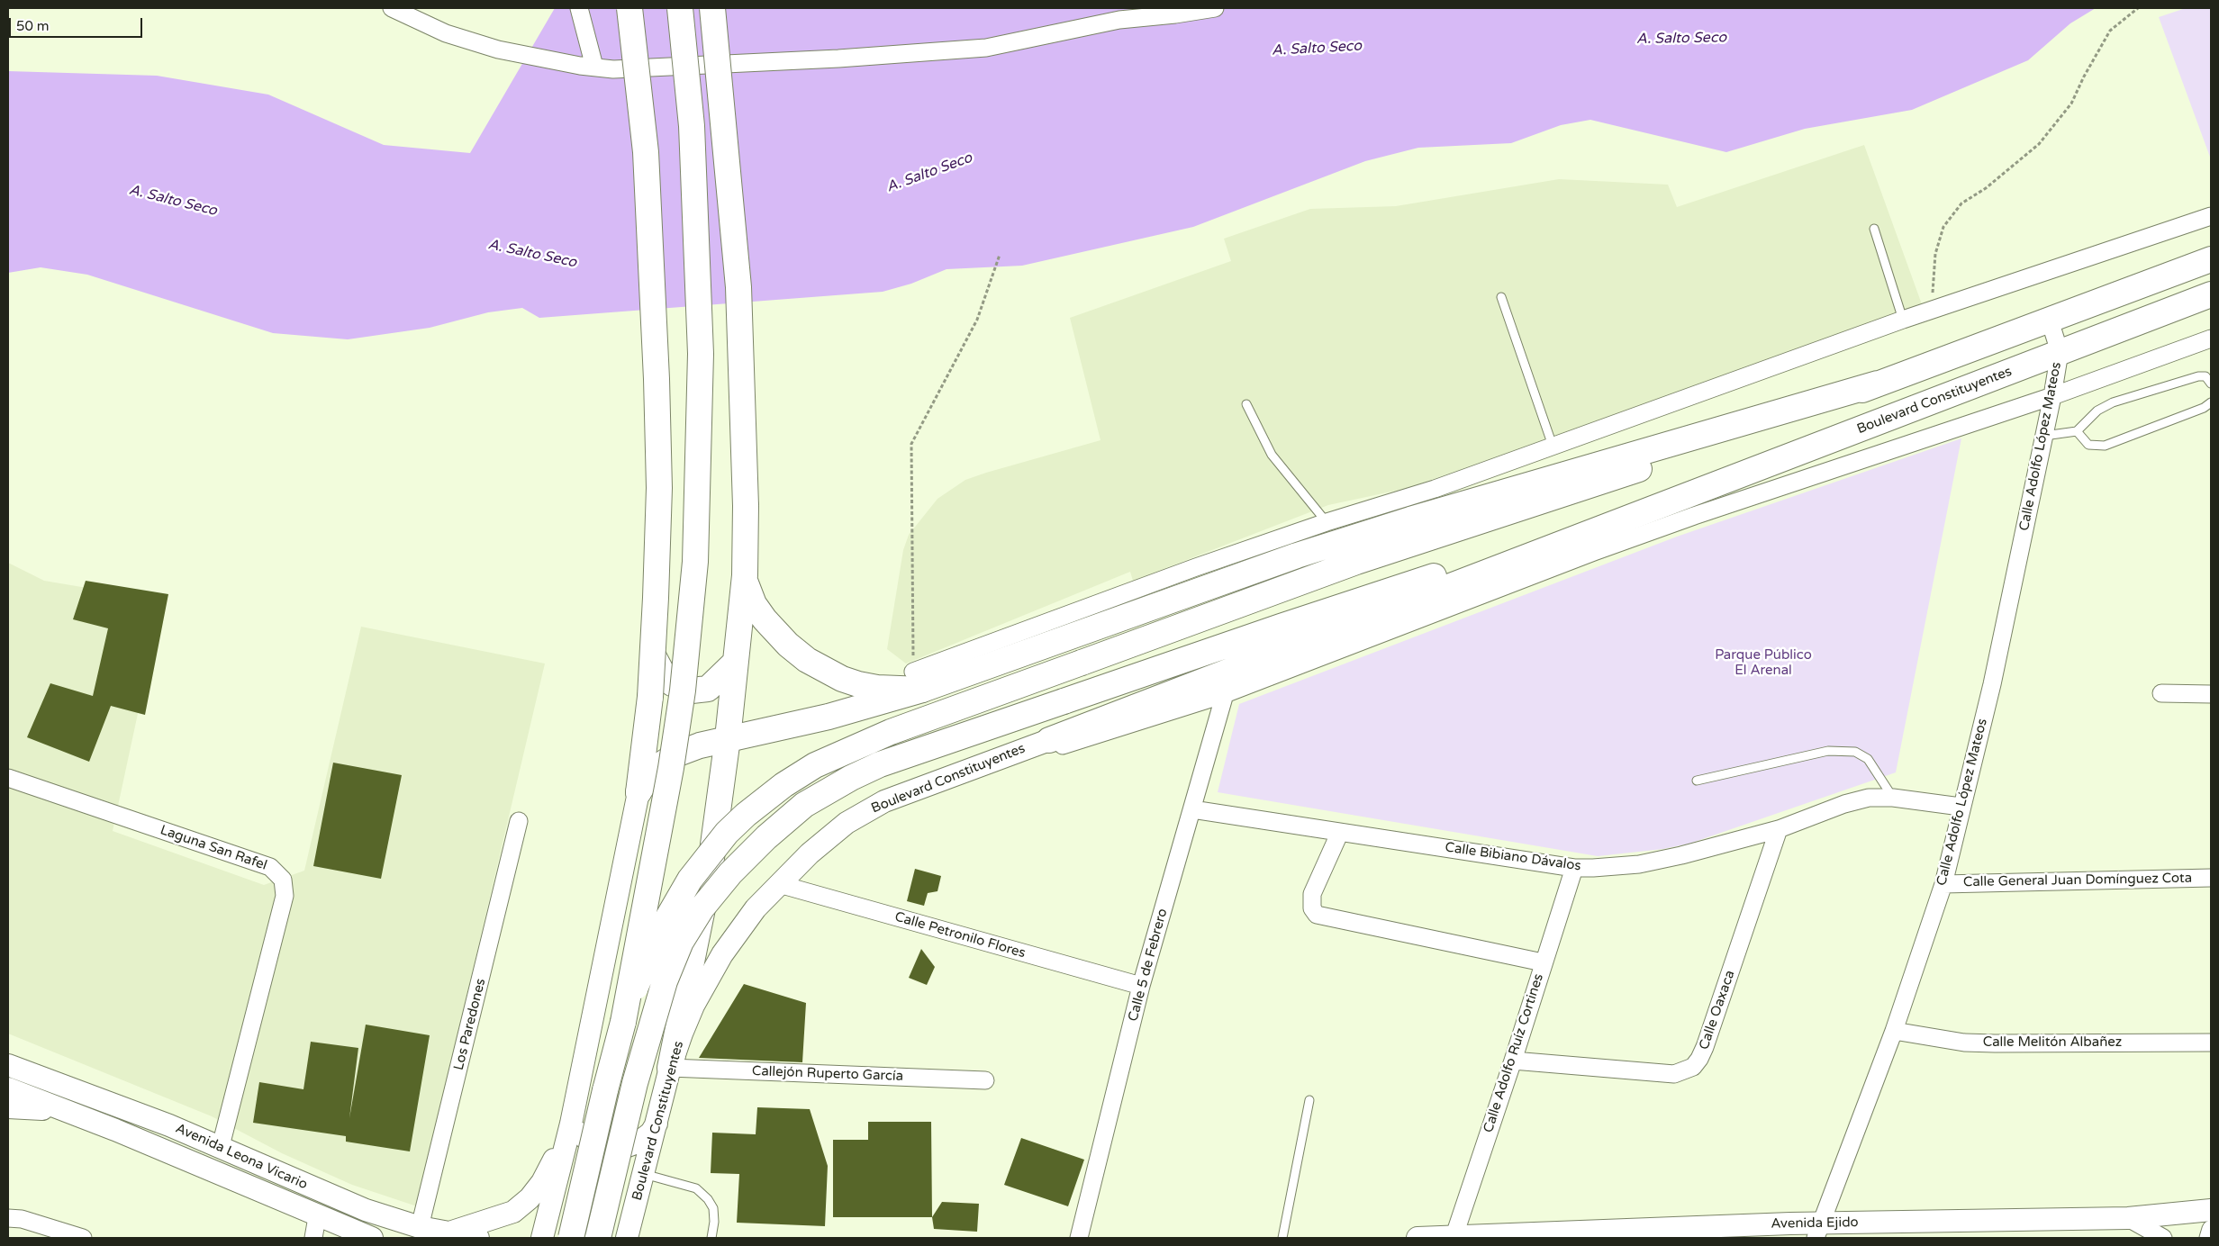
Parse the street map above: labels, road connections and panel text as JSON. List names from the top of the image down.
{
  "streets": {
    "highway": ["Boulevard Constituyentes"],
    "street": [
      "Calle Adolfo López Mateos",
      "Laguna San Rafel",
      "Calle Bibiano Dávalos",
      "Calle General Juan Domínguez Cota",
      "Calle Petronilo Flores",
      "Calle 5 de Febrero",
      "Calle Oaxaca",
      "Los Paredones",
      "Calle Melitón Albañez",
      "Calle Adolfo Ruíz Cortines",
      "Callejón Ruperto García",
      "Avenida Leona Vicario",
      "Avenida Ejido"
    ]
  },
  "crossings": [
    ["Boulevard Constituyentes", "Calle Adolfo López Mateos"],
    ["Boulevard Constituyentes", "Calle Petronilo Flores"],
    ["Boulevard Constituyentes", "Callejón Ruperto García"],
    ["Calle Adolfo López Mateos", "Calle Bibiano Dávalos"],
    ["Calle Adolfo López Mateos", "Calle General Juan Domínguez Cota"],
    ["Calle Adolfo López Mateos", "Calle Melitón Albañez"],
    ["Calle Adolfo López Mateos", "Avenida Ejido"],
    ["Laguna San Rafel", "Avenida Leona Vicario"],
    ["Calle Bibiano Dávalos", "Calle 5 de Febrero"],
    ["Calle Bibiano Dávalos", "Calle Oaxaca"],
    ["Calle Bibiano Dávalos", "Calle Adolfo Ruíz Cortines"],
    ["Calle Petronilo Flores", "Calle 5 de Febrero"],
    ["Calle Oaxaca", "Calle Adolfo Ruíz Cortines"],
    ["Los Paredones", "Avenida Leona Vicario"],
    ["Calle Adolfo Ruíz Cortines", "Avenida Ejido"]
  ],
  "water": ["A. Salto Seco"],
  "parks": ["Parque Público El Arenal"],
  "scale_bar": "50 m"
}
